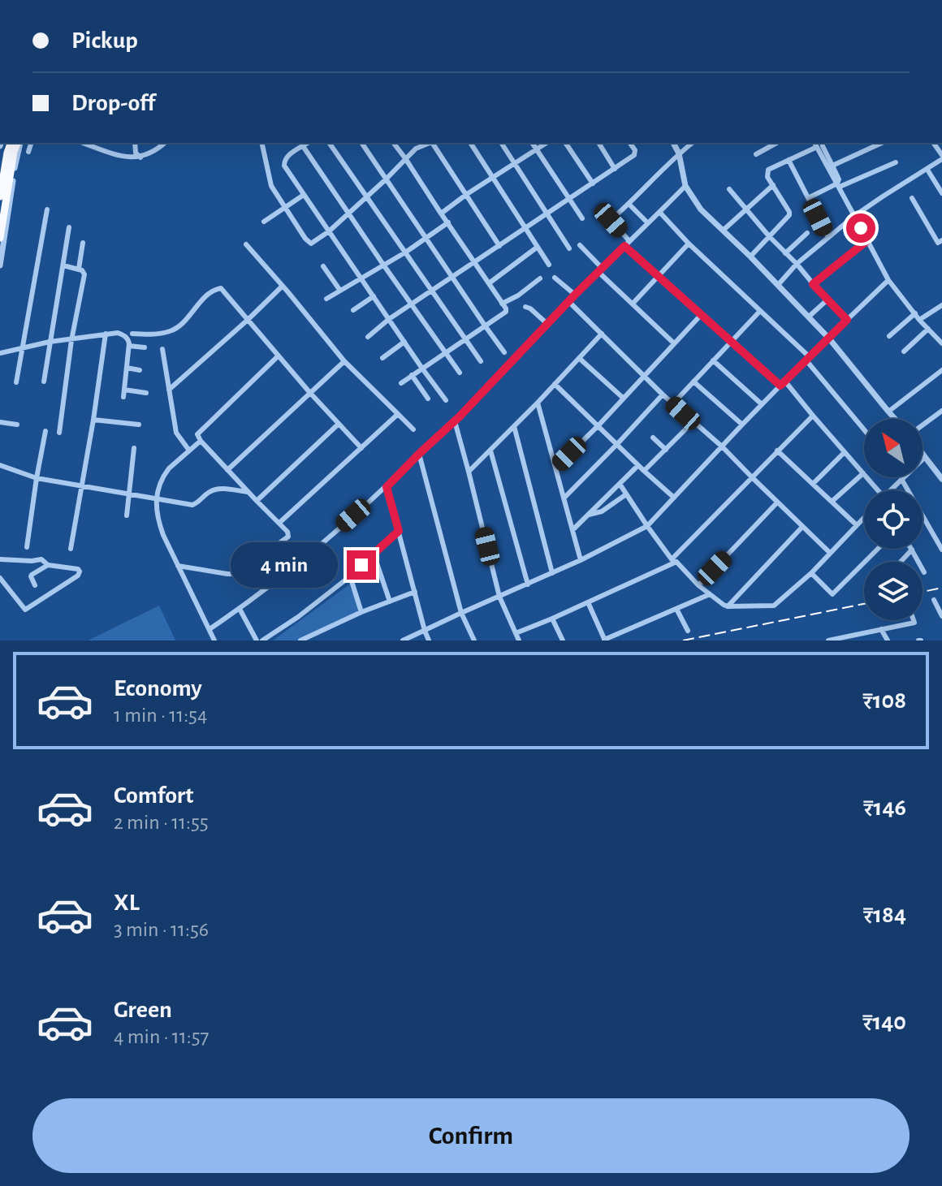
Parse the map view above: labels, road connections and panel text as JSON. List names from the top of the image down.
{
  "north": "top left",
  "page": {
    "banner": ["Pickup", "Drop-off"],
    "bubble": "4 min",
    "list": [
      {
        "name": "Economy",
        "note": "1 min · 11:54",
        "value": "₹108"
      },
      {
        "name": "Comfort",
        "note": "2 min · 11:55",
        "value": "₹146"
      },
      {
        "name": "XL",
        "note": "3 min · 11:56",
        "value": "₹184"
      },
      {
        "name": "Green",
        "note": "4 min · 11:57",
        "value": "₹140"
      }
    ],
    "buttons": "Confirm"
  }
}
